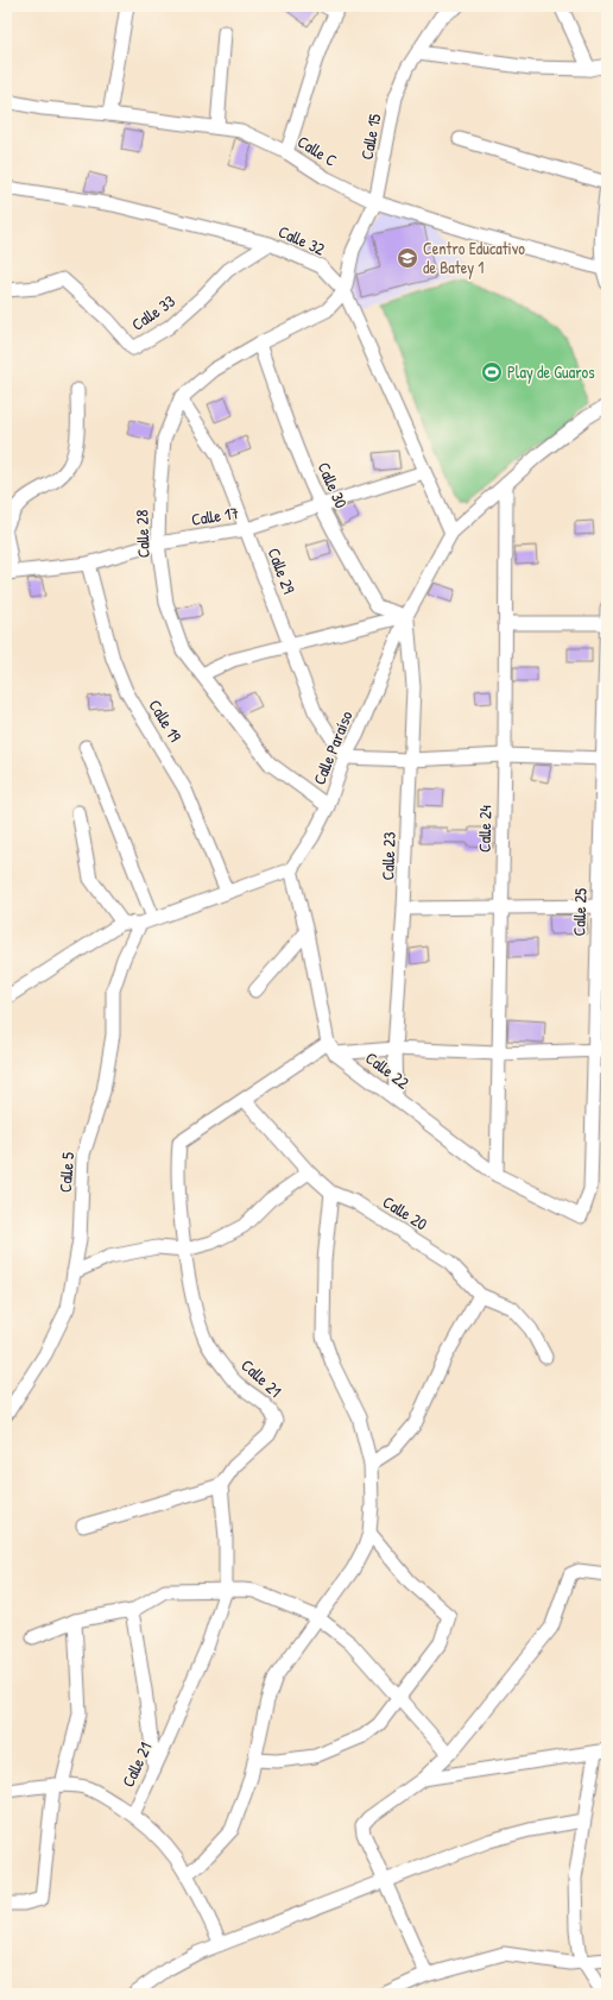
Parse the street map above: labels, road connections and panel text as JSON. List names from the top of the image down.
{
  "streets": {
    "street": [
      "Calle 15",
      "Calle C",
      "Calle 32",
      "Calle 33",
      "Calle 30",
      "Calle 17",
      "Calle 28",
      "Calle 29",
      "Calle 19",
      "Calle Paraíso",
      "Calle 24",
      "Calle 23",
      "Calle 25",
      "Calle 22",
      "Calle 5",
      "Calle 20",
      "Calle 21"
    ]
  },
  "crossings": [
    ["Calle 15", "Calle C"],
    ["Calle 15", "Calle 32"],
    ["Calle 15", "Calle 28"],
    ["Calle 32", "Calle 33"],
    ["Calle 32", "Calle 17"],
    ["Calle 32", "Calle 28"],
    ["Calle 32", "Calle Paraíso"],
    ["Calle 30", "Calle 17"],
    ["Calle 30", "Calle 28"],
    ["Calle 30", "Calle Paraíso"],
    ["Calle 30", "Calle 23"],
    ["Calle 17", "Calle 28"],
    ["Calle 17", "Calle 29"],
    ["Calle 17", "Calle 19"],
    ["Calle 28", "Calle 29"],
    ["Calle 28", "Calle Paraíso"],
    ["Calle 29", "Calle Paraíso"],
    ["Calle Paraíso", "Calle 24"],
    ["Calle Paraíso", "Calle 23"],
    ["Calle 24", "Calle 22"],
    ["Calle 23", "Calle 22"],
    ["Calle 25", "Calle 22"],
    ["Calle 22", "Calle 21"],
    ["Calle 20", "Calle 21"]
  ],
  "places": {
    "school or university": ["Centro Educativo de Batey 1"],
    "sports": ["Play de Guaros"]
  }
}
